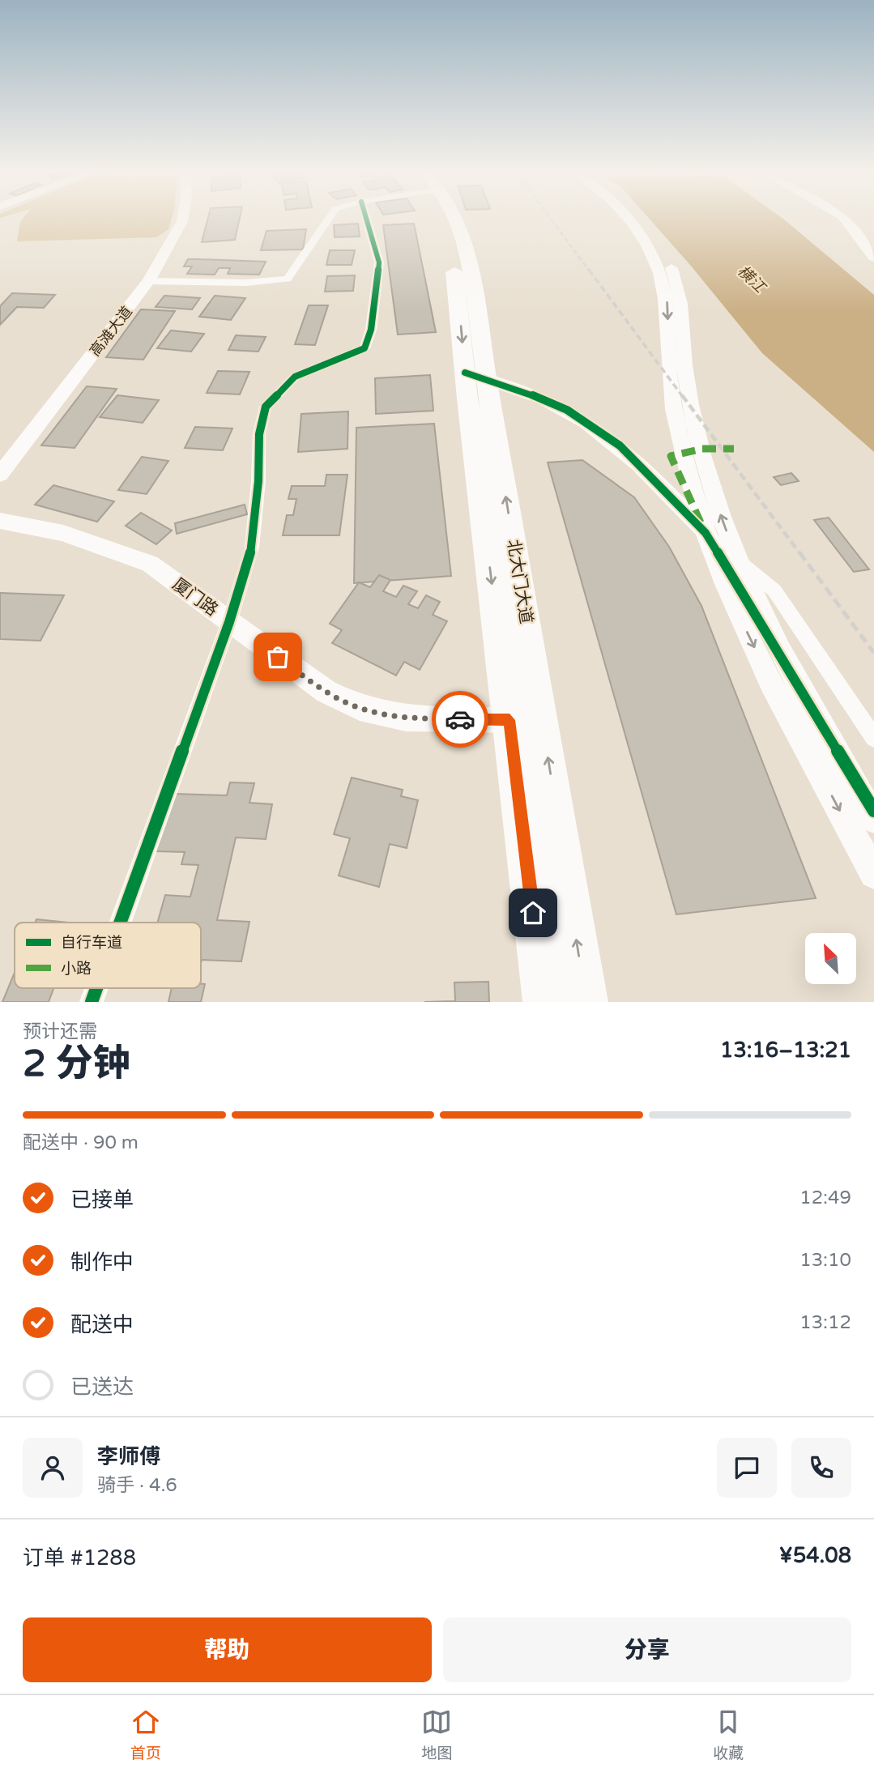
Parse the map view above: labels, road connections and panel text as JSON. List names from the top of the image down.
{
  "streets": {
    "highway": ["北大门大道"],
    "main road": ["高滩大道", "厦门路"]
  },
  "crossings": [
    ["北大门大道", "厦门路"]
  ],
  "water": ["横江"],
  "legend": ["自行车道", "小路"],
  "north": "top left",
  "page": {
    "heading": ["2 分钟", "预计还需", "13:16–13:21"],
    "panel": [
      "李师傅",
      "骑手 · 4.6",
      "订单 #1288",
      "¥54.08"
    ],
    "bar": "配送中 · 90 m",
    "list": [
      ["已接单", "12:49"],
      ["制作中", "13:10"],
      ["配送中", "13:12"],
      "已送达"
    ],
    "buttons": ["帮助", "分享"],
    "tabs": ["首页", "地图", "收藏"]
  }
}
